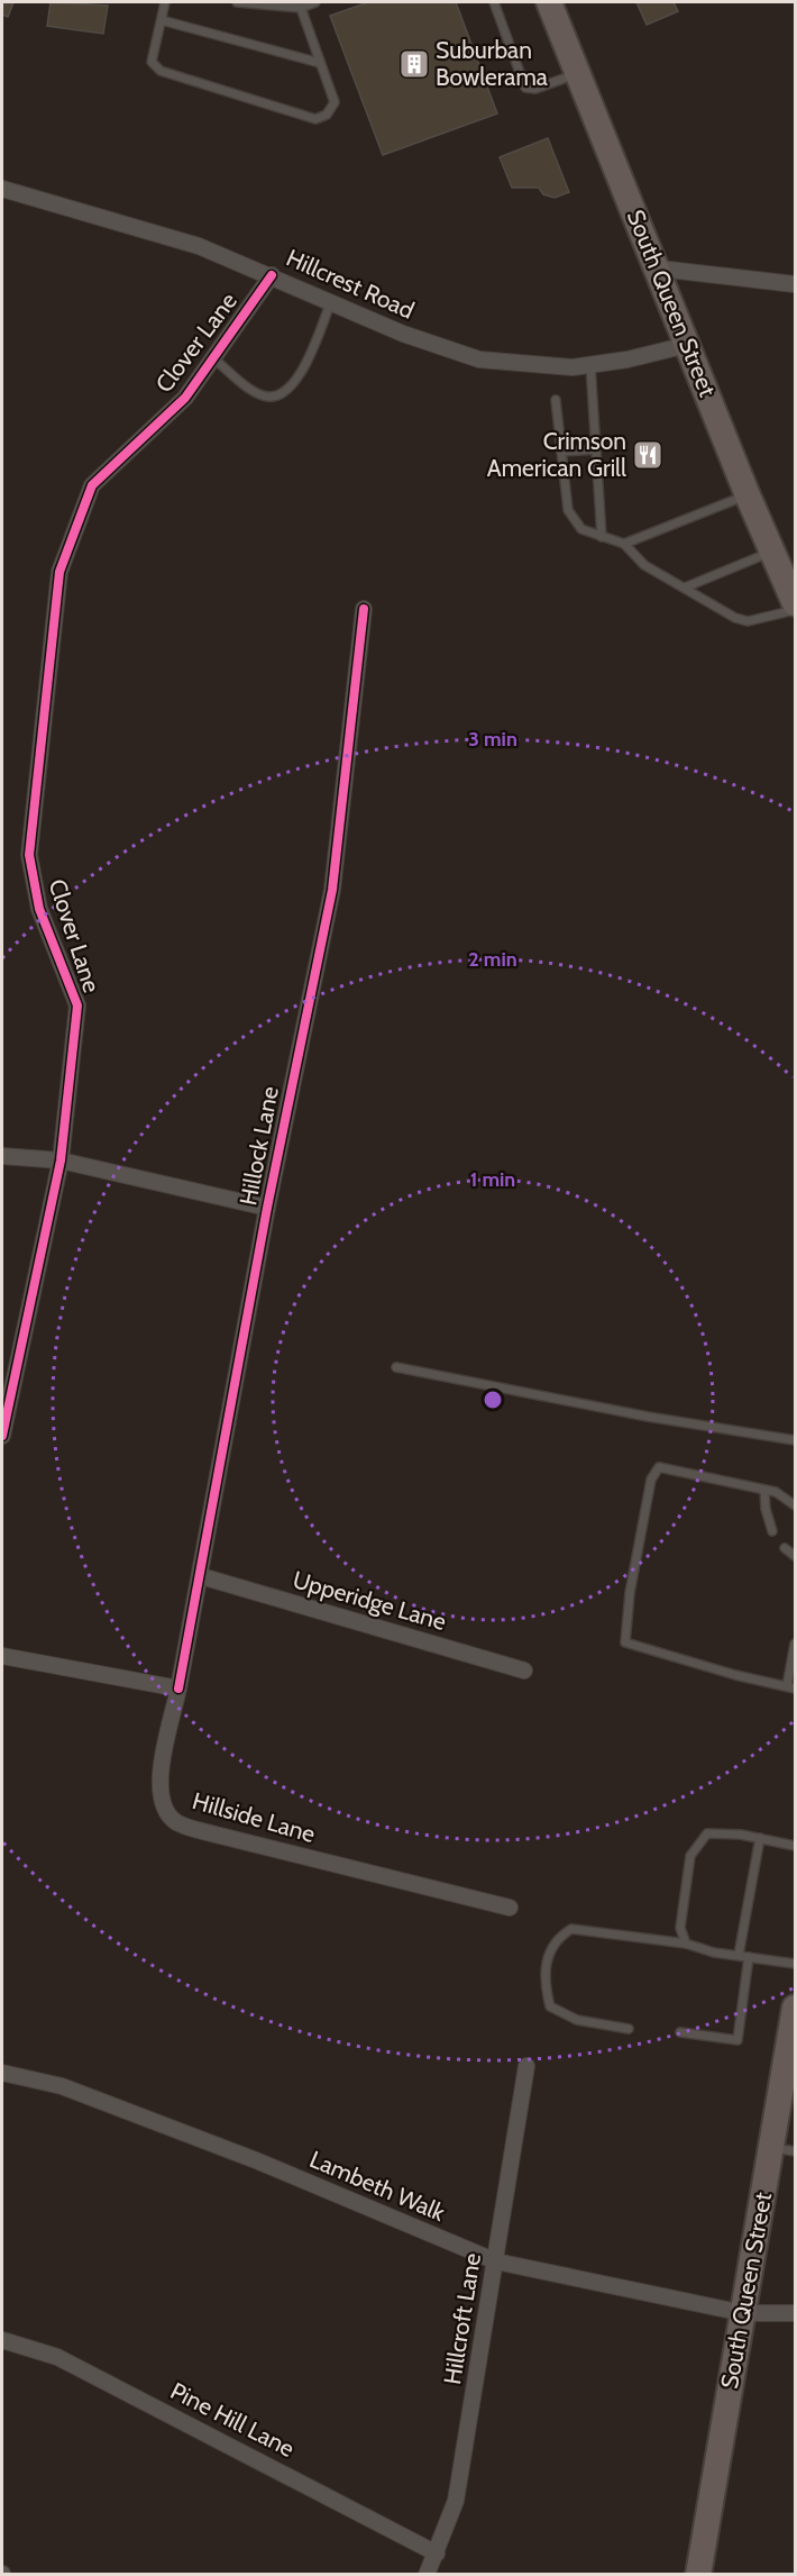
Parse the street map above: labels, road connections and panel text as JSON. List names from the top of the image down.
{
  "streets": {
    "main road": ["South Queen Street"],
    "street": [
      "Hillcrest Road",
      "Clover Lane",
      "Hillock Lane",
      "Upperidge Lane",
      "Hillside Lane",
      "Lambeth Walk",
      "Hillcroft Lane",
      "Pine Hill Lane"
    ]
  },
  "crossings": [
    ["Hillcrest Road", "South Queen Street"],
    ["Hillcrest Road", "Clover Lane"],
    ["South Queen Street", "Lambeth Walk"],
    ["Hillock Lane", "Upperidge Lane"],
    ["Hillock Lane", "Hillside Lane"],
    ["Lambeth Walk", "Hillcroft Lane"],
    ["Hillcroft Lane", "Pine Hill Lane"]
  ],
  "places": {
    "building": ["Suburban Bowlerama"],
    "restaurant": ["Crimson American Grill"]
  },
  "rings": ["3 min", "2 min", "1 min"]
}
